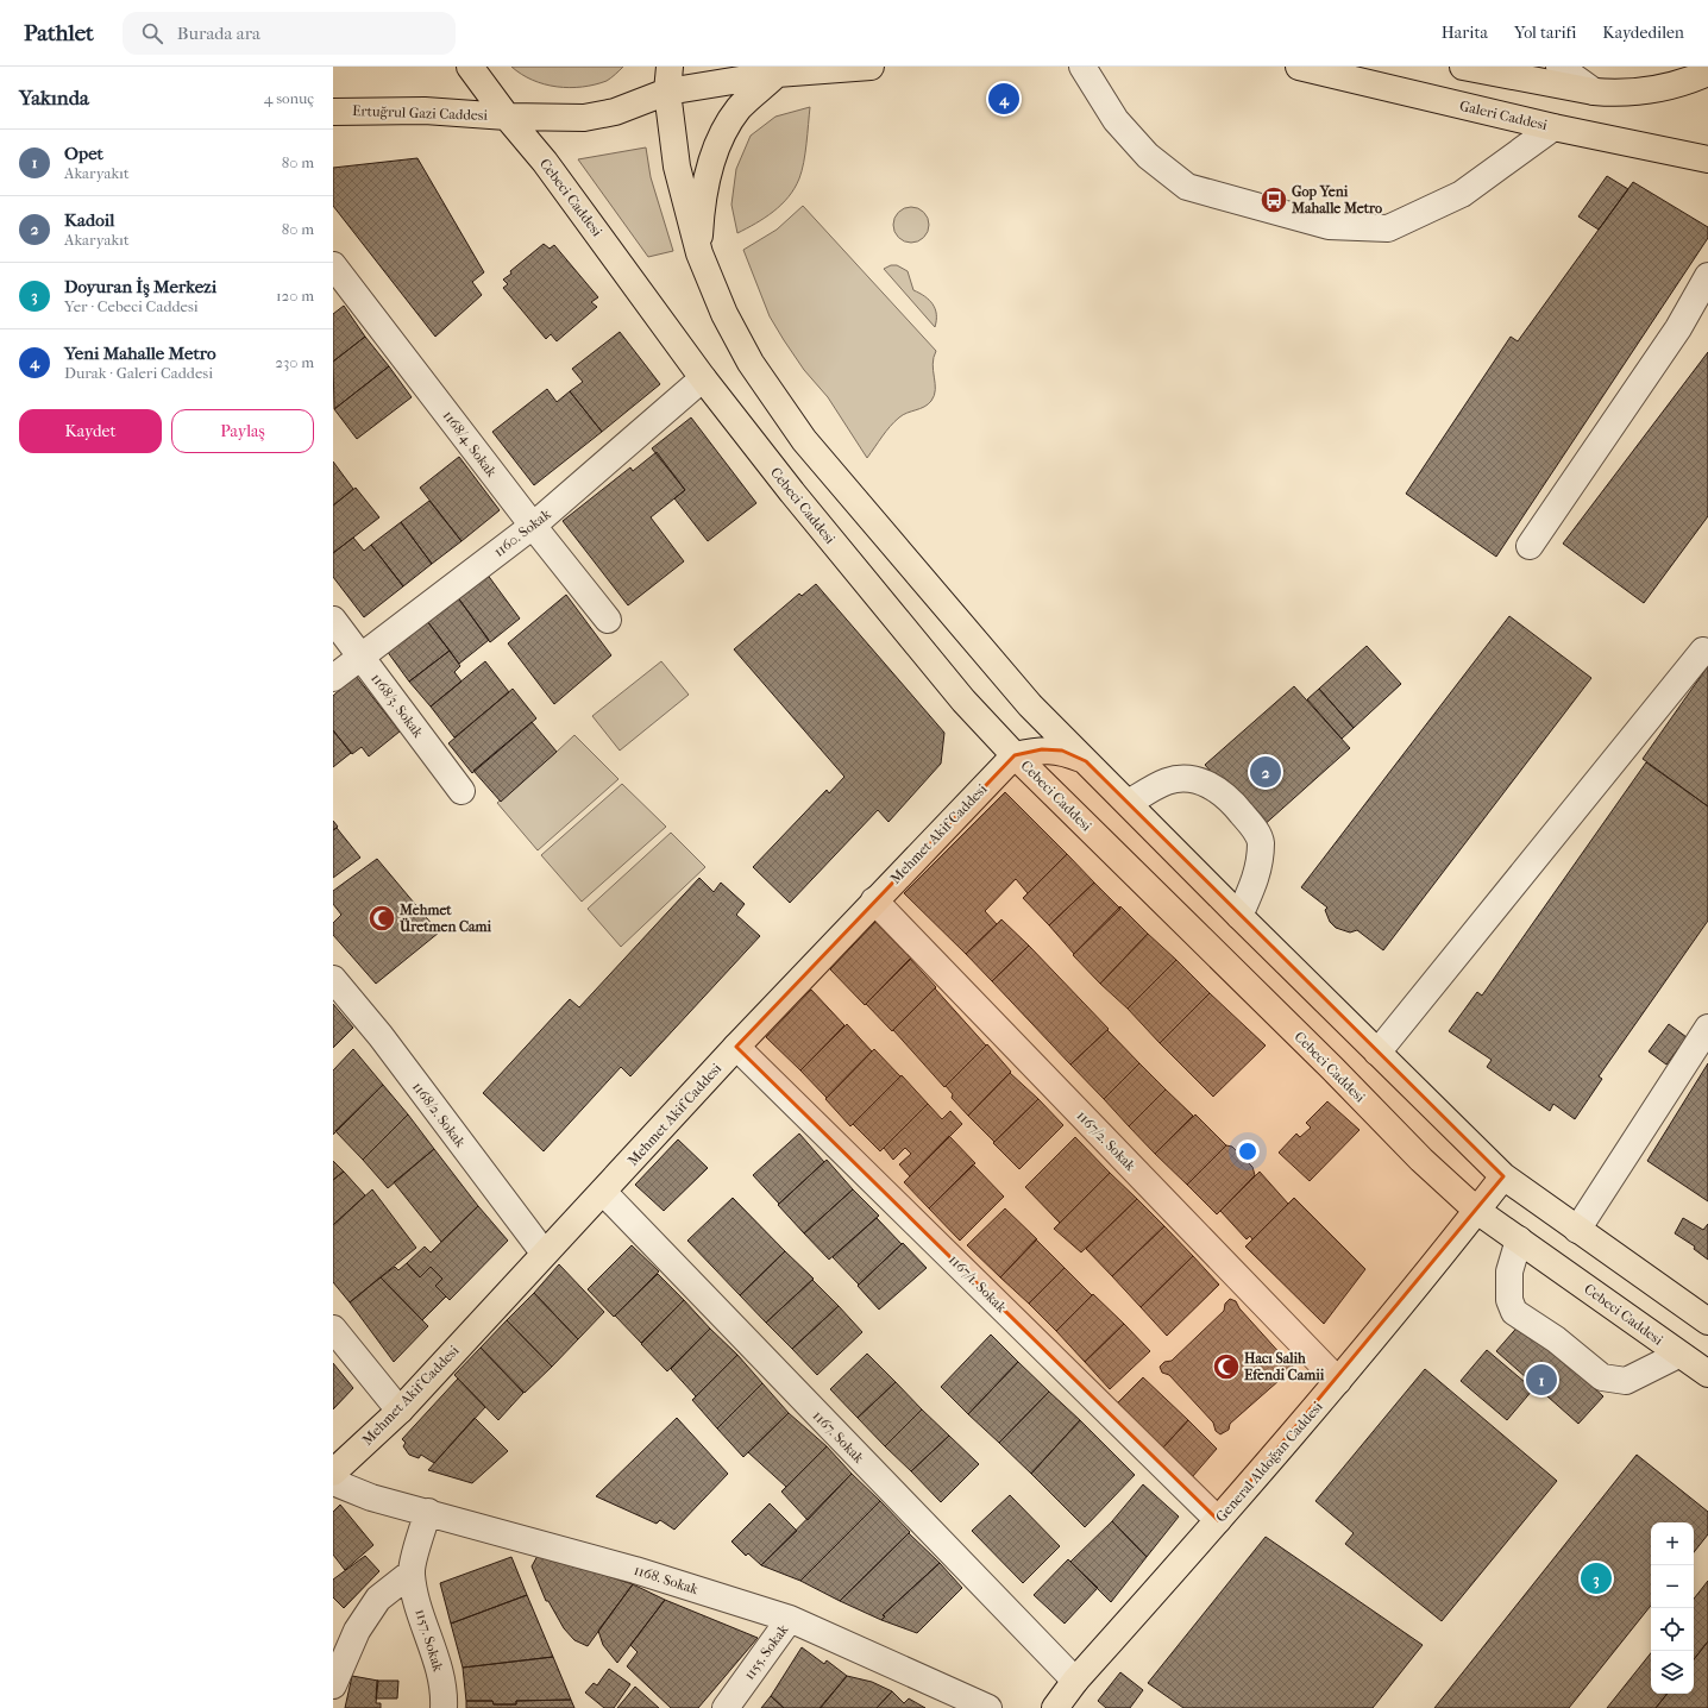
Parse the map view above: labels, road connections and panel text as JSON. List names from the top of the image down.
{
  "streets": {
    "main road": [
      "Ertuğrul Gazi Caddesi",
      "Galeri Caddesi",
      "Cebeci Caddesi",
      "Mehmet Akif Caddesi",
      "General Aldoğan Caddesi"
    ],
    "street": [
      "1168/4. Sokak",
      "1160. Sokak",
      "1168/3. Sokak",
      "1168/2. Sokak",
      "1167/2. Sokak",
      "1167/1. Sokak",
      "1167. Sokak",
      "1168. Sokak",
      "1157. Sokak",
      "1155. Sokak"
    ]
  },
  "crossings": [
    ["Ertuğrul Gazi Caddesi", "Cebeci Caddesi"],
    ["Cebeci Caddesi", "1160. Sokak"],
    ["Cebeci Caddesi", "Mehmet Akif Caddesi"],
    ["Cebeci Caddesi", "General Aldoğan Caddesi"],
    ["1168/4. Sokak", "1160. Sokak"],
    ["1160. Sokak", "1168/3. Sokak"],
    ["Mehmet Akif Caddesi", "1168/2. Sokak"],
    ["Mehmet Akif Caddesi", "1167/2. Sokak"],
    ["Mehmet Akif Caddesi", "1167/1. Sokak"],
    ["Mehmet Akif Caddesi", "1167. Sokak"],
    ["1167/2. Sokak", "General Aldoğan Caddesi"],
    ["1167/1. Sokak", "General Aldoğan Caddesi"],
    ["1167. Sokak", "General Aldoğan Caddesi"],
    ["1168. Sokak", "1155. Sokak"]
  ],
  "places": {
    "bus stop": ["Gop Yeni Mahalle Metro"],
    "mosque": ["Mehmet Üretmen Cami", "Hacı Salih Efendi Camii"]
  },
  "page": {
    "header": "Pathlet",
    "search": "Burada ara",
    "nav": ["Harita", "Yol tarifi", "Kaydedilen"],
    "heading": ["Yakında", "4 sonuç"],
    "pins": [
      "4",
      "2",
      "1",
      "3"
    ],
    "list": [
      {
        "mark": "1",
        "name": "Opet",
        "note": "Akaryakıt",
        "value": "80 m"
      },
      {
        "mark": "2",
        "name": "Kadoil",
        "note": "Akaryakıt",
        "value": "80 m"
      },
      {
        "mark": "3",
        "name": "Doyuran İş Merkezi",
        "note": "Yer · Cebeci Caddesi",
        "value": "120 m"
      },
      {
        "mark": "4",
        "name": "Yeni Mahalle Metro",
        "note": "Durak · Galeri Caddesi",
        "value": "230 m"
      }
    ],
    "buttons": ["Kaydet", "Paylaş"],
    "map_buttons": ["+", "−"]
  }
}
